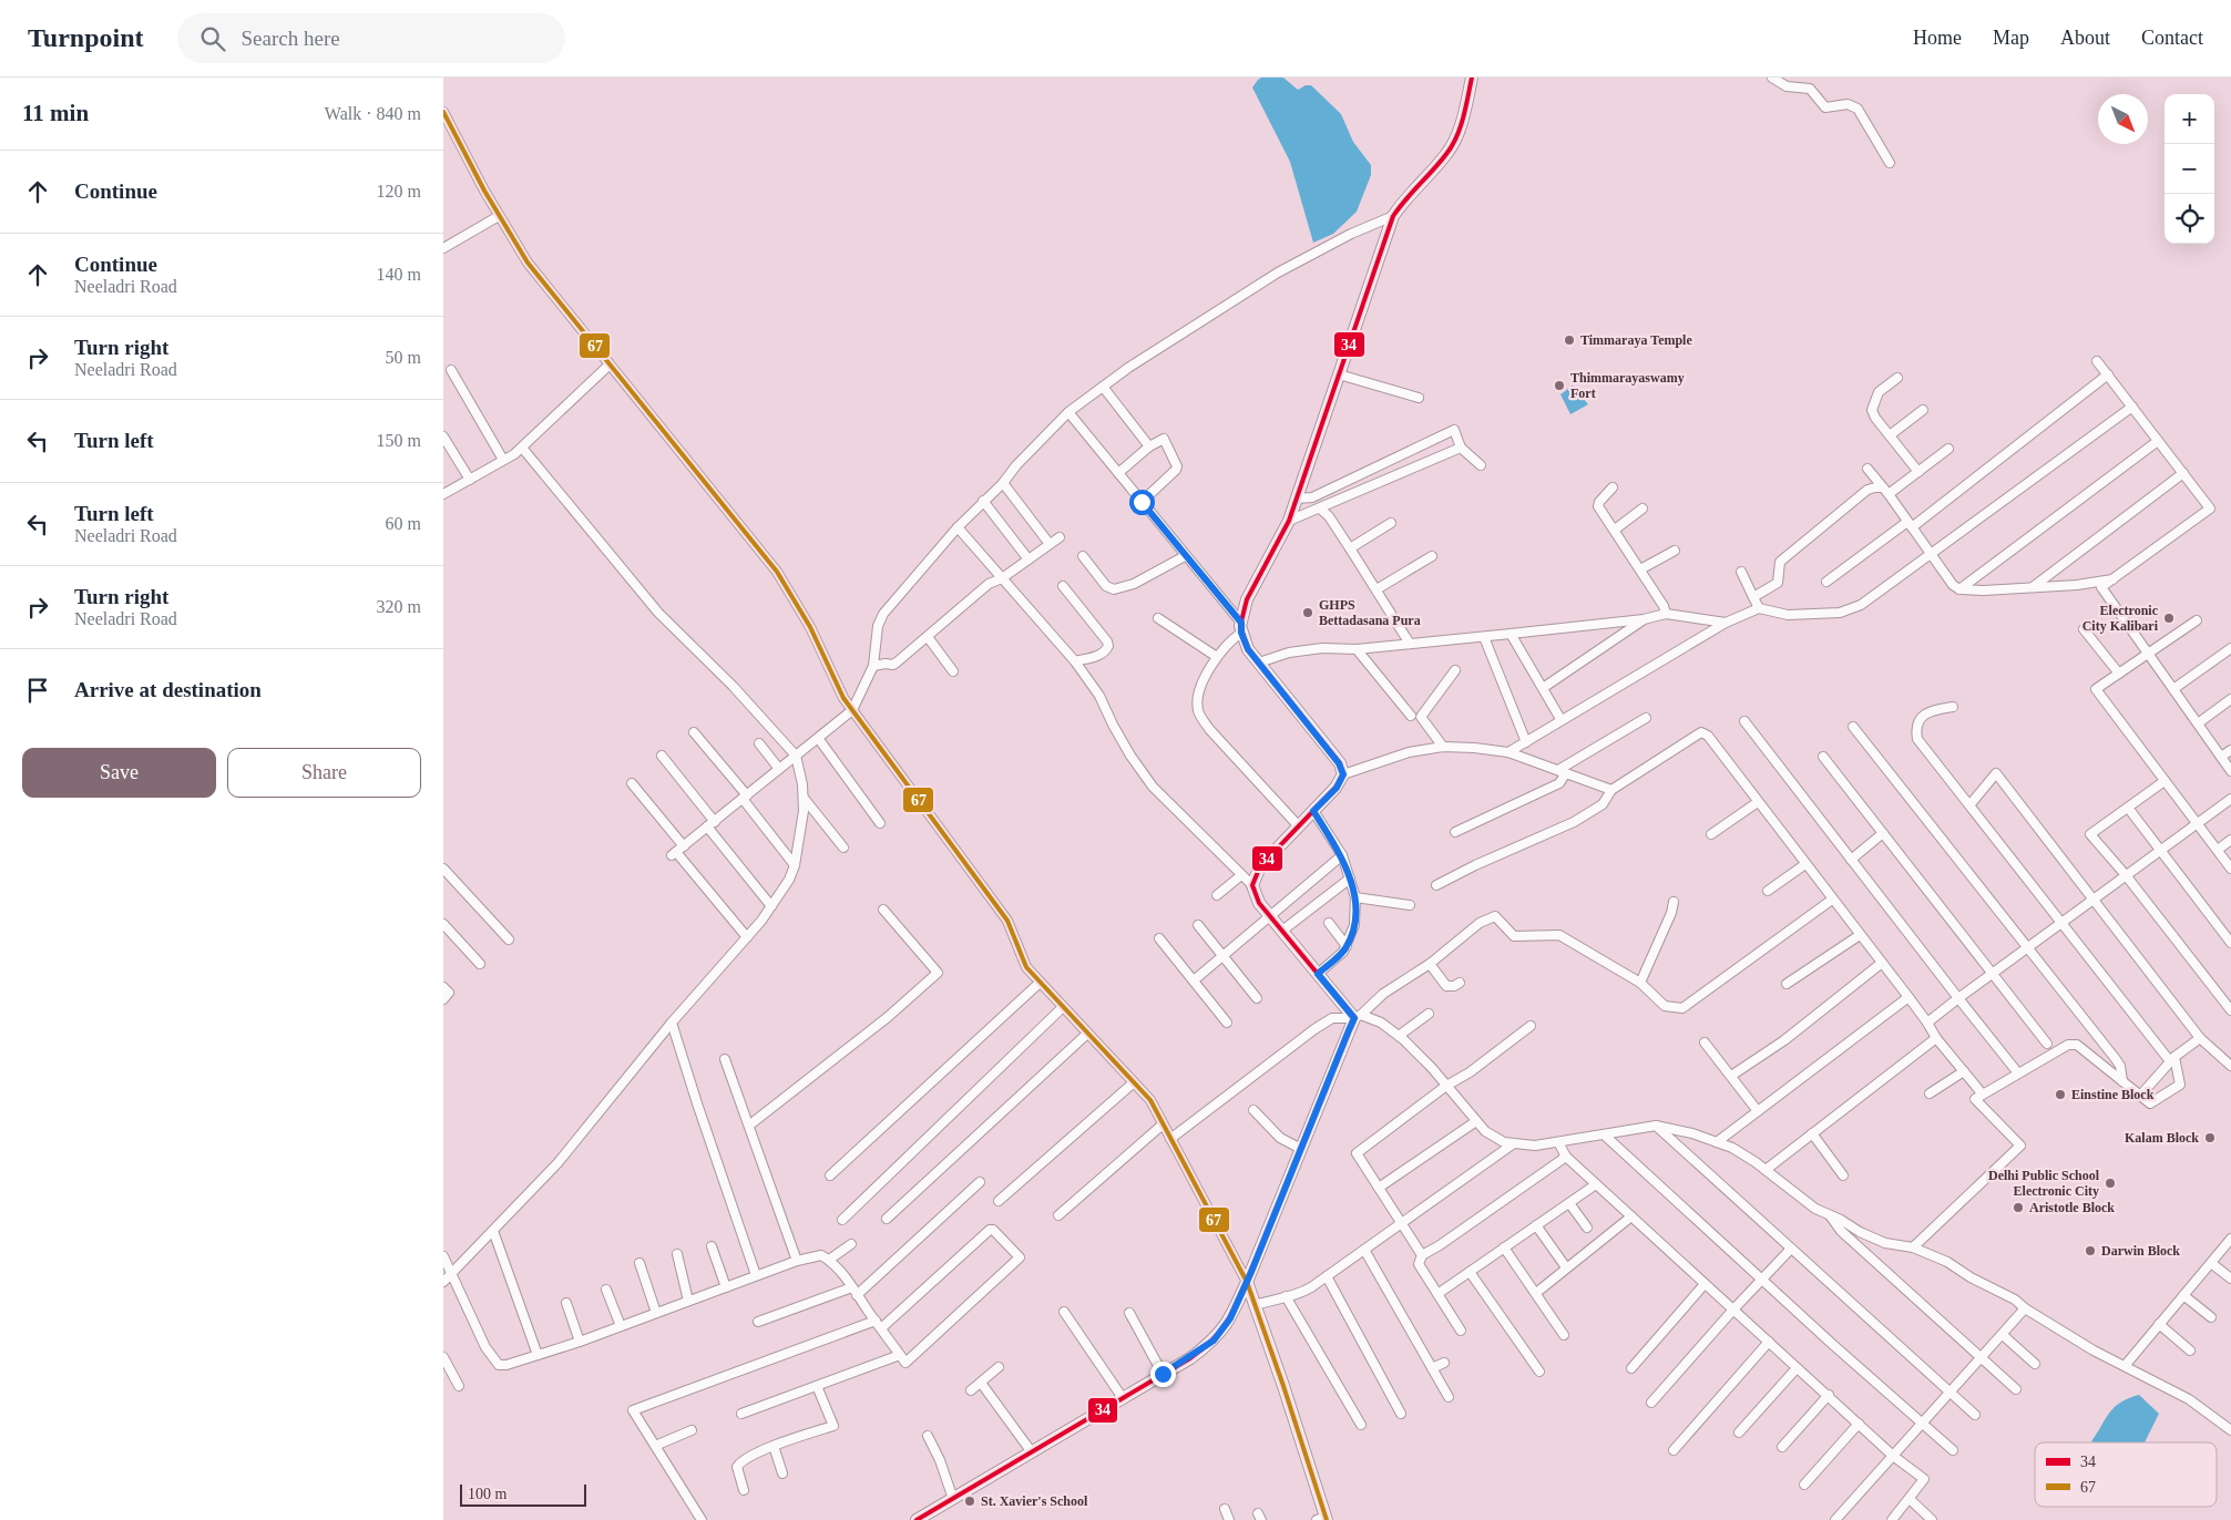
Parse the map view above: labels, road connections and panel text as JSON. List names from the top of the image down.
{
  "places": [
    "Timmaraya Temple",
    "Thimmarayaswamy Fort",
    "GHPS Bettadasana Pura",
    "Electronic City Kalibari",
    "Einstine Block",
    "Kalam Block",
    "Delhi Public School Electronic City",
    "Aristotle Block",
    "Darwin Block",
    "St. Xavier's School"
  ],
  "lines": ["transit line 34", "transit line 67"],
  "legend": ["34", "67"],
  "scale_bar": "100 m",
  "north": "bottom right",
  "page": {
    "header": "Turnpoint",
    "search": "Search here",
    "nav": [
      "Home",
      "Map",
      "About",
      "Contact"
    ],
    "heading": ["11 min", "Walk · 840 m"],
    "map_buttons": ["+", "−"],
    "list": [
      ["Continue", "120 m"],
      ["Continue", "Neeladri Road", "140 m"],
      ["Turn right", "Neeladri Road", "50 m"],
      ["Turn left", "150 m"],
      ["Turn left", "Neeladri Road", "60 m"],
      ["Turn right", "Neeladri Road", "320 m"],
      "Arrive at destination"
    ],
    "buttons": ["Save", "Share"],
    "scale": "100 m"
  }
}
